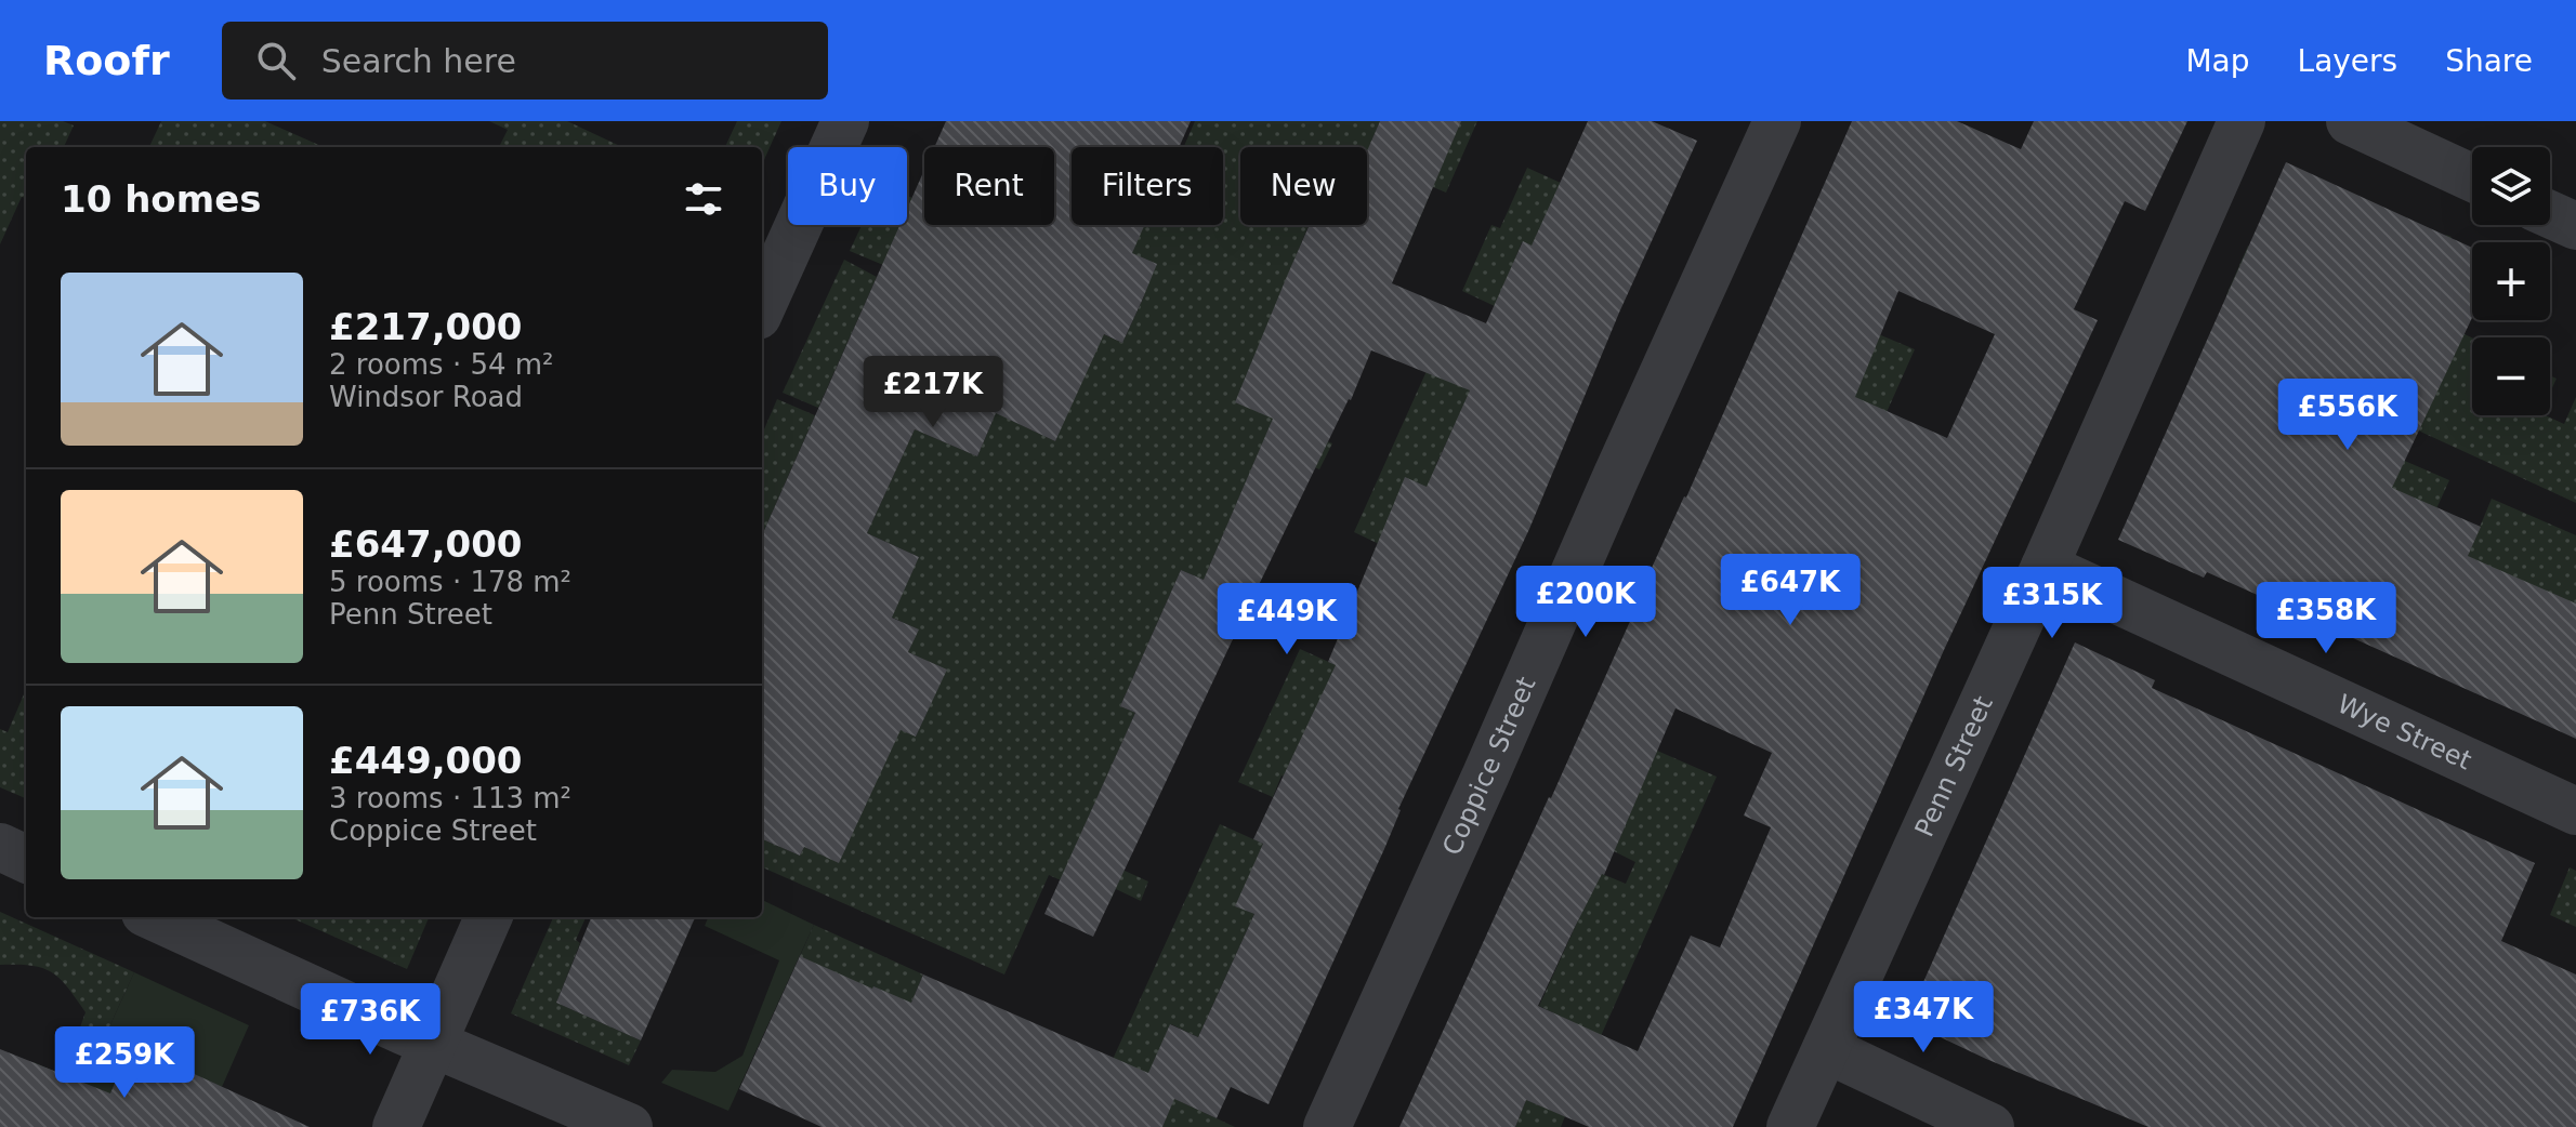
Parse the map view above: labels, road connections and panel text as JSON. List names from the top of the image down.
{
  "streets": {
    "street": ["Wye Street", "Coppice Street", "Penn Street"]
  },
  "crossings": [
    ["Wye Street", "Penn Street"]
  ],
  "page": {
    "header": "Roofr",
    "search": "Search here",
    "nav": ["Map", "Layers", "Share"],
    "map_buttons": ["+", "−"],
    "chip": [
      "Buy",
      "Rent",
      "Filters",
      "New"
    ],
    "heading": "10 homes",
    "list": [
      {
        "name": "£217,000",
        "note": "2 rooms · 54 m² · Windsor Road"
      },
      {
        "name": "£647,000",
        "note": "5 rooms · 178 m² · Penn Street"
      },
      {
        "name": "£449,000",
        "note": "3 rooms · 113 m² · Coppice Street"
      }
    ],
    "price": [
      "£217K",
      "£556K",
      "£647K",
      "£200K",
      "£315K",
      "£358K",
      "£449K",
      "£347K",
      "£736K",
      "£259K"
    ]
  }
}
